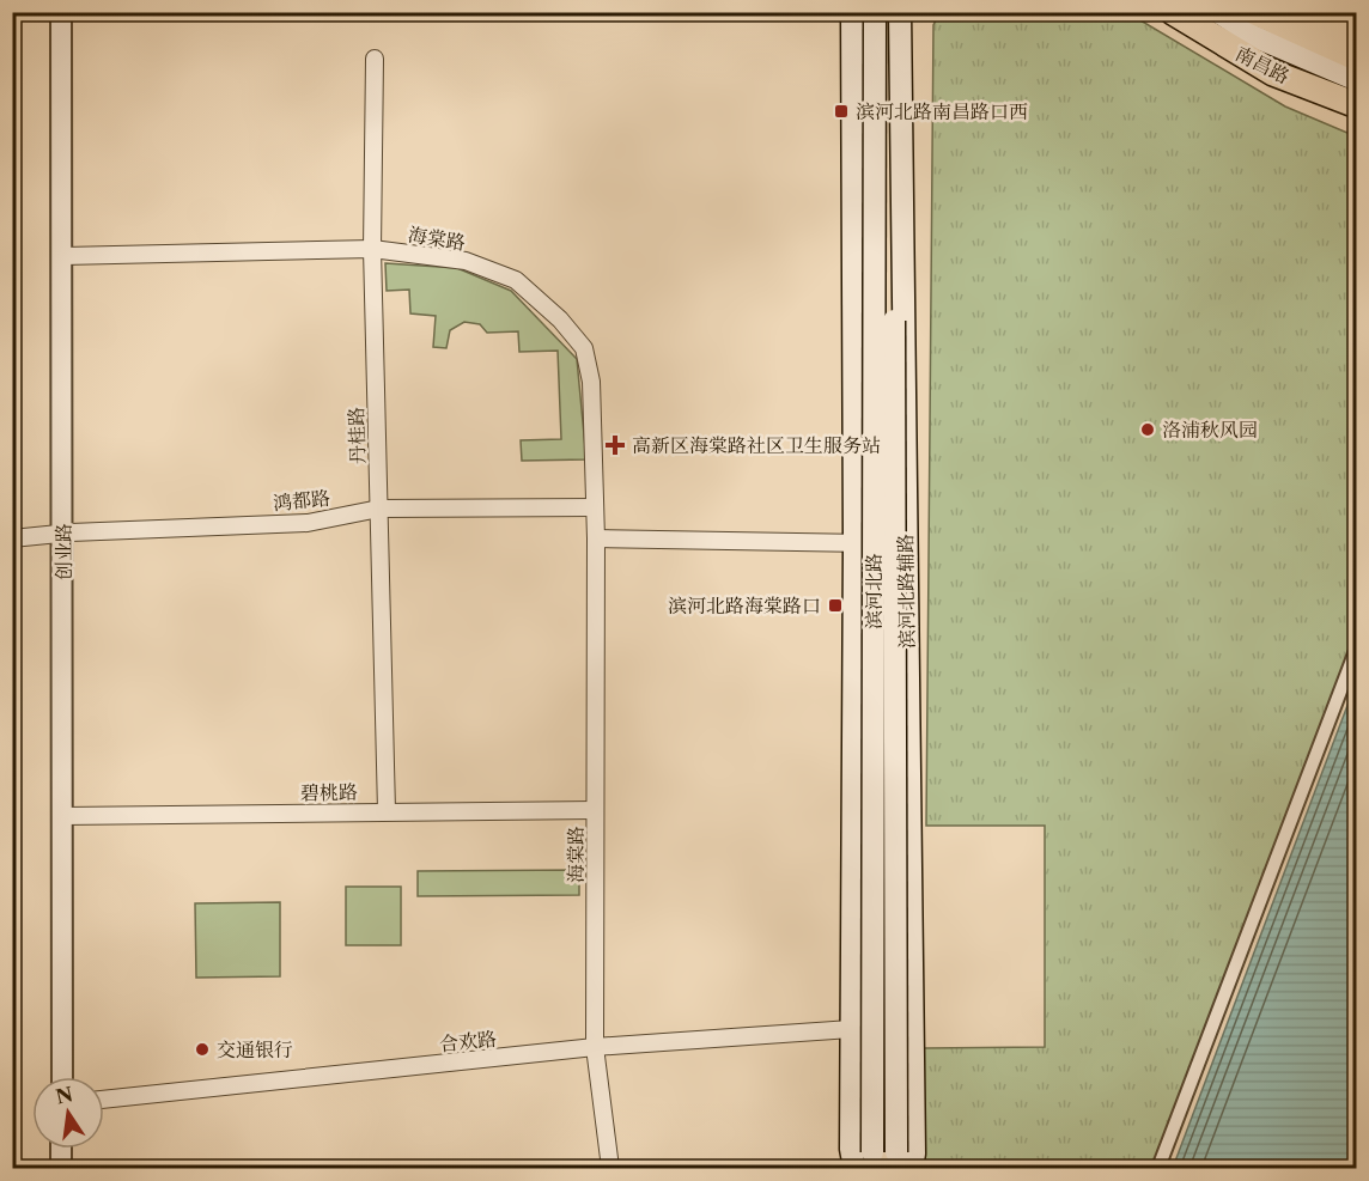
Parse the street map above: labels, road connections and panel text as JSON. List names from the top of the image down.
{
  "streets": {
    "main road": ["南昌路", "滨河北路", "滨河北路辅路"],
    "street": [
      "海棠路",
      "丹桂路",
      "鸿都路",
      "创业路",
      "碧桃路",
      "合欢路"
    ]
  },
  "crossings": [
    ["海棠路", "丹桂路"],
    ["海棠路", "鸿都路"],
    ["海棠路", "创业路"],
    ["海棠路", "碧桃路"],
    ["海棠路", "合欢路"],
    ["丹桂路", "鸿都路"],
    ["丹桂路", "碧桃路"],
    ["鸿都路", "创业路"],
    ["创业路", "碧桃路"],
    ["滨河北路", "滨河北路辅路"]
  ],
  "places": {
    "transit": ["滨河北路南昌路口西", "滨河北路海棠路口"],
    "other": ["洛浦秋风园", "交通银行"],
    "health": ["高新区海棠路社区卫生服务站"]
  },
  "north": "top"
}
